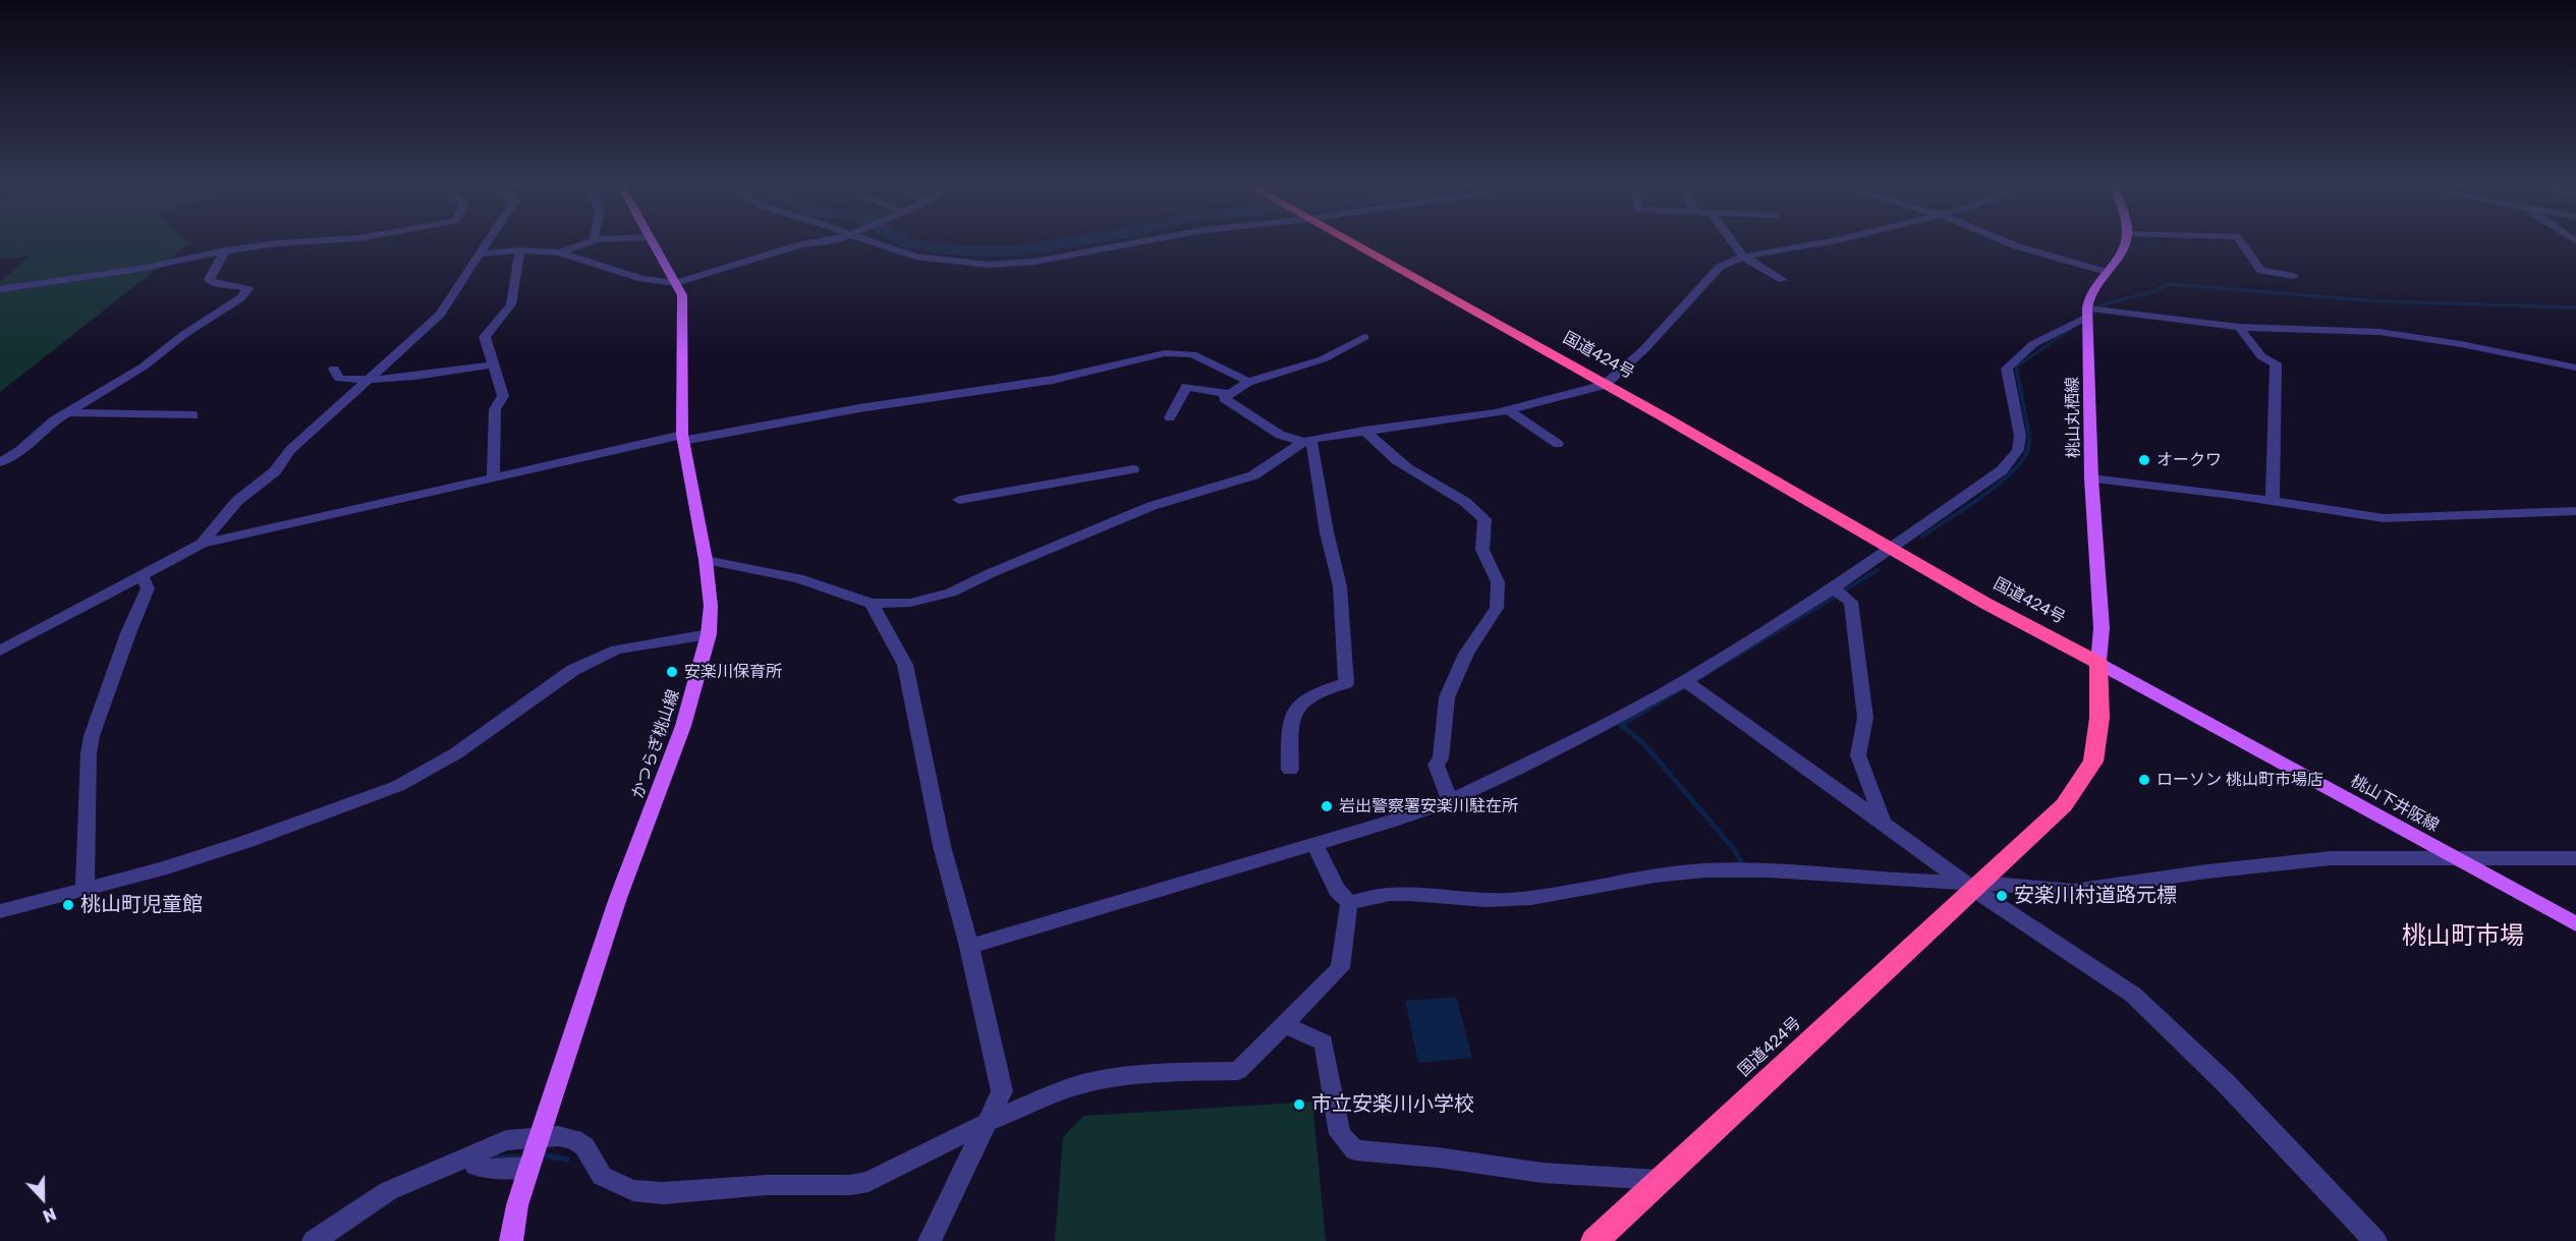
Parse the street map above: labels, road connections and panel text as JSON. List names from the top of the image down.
{
  "streets": {
    "highway": ["国道424号"],
    "main road": ["桃山丸栖線", "かつらぎ桃山線", "桃山下井阪線"]
  },
  "crossings": [
    ["国道424号", "桃山丸栖線"],
    ["国道424号", "桃山下井阪線"],
    ["桃山丸栖線", "桃山下井阪線"]
  ],
  "districts": ["桃山町市場"],
  "places": [
    "オークワ",
    "安楽川保育所",
    "ローソン 桃山町市場店",
    "岩出警察署安楽川駐在所",
    "安楽川村道路元標",
    "桃山町児童館",
    "市立安楽川小学校"
  ],
  "north": "bottom"
}
